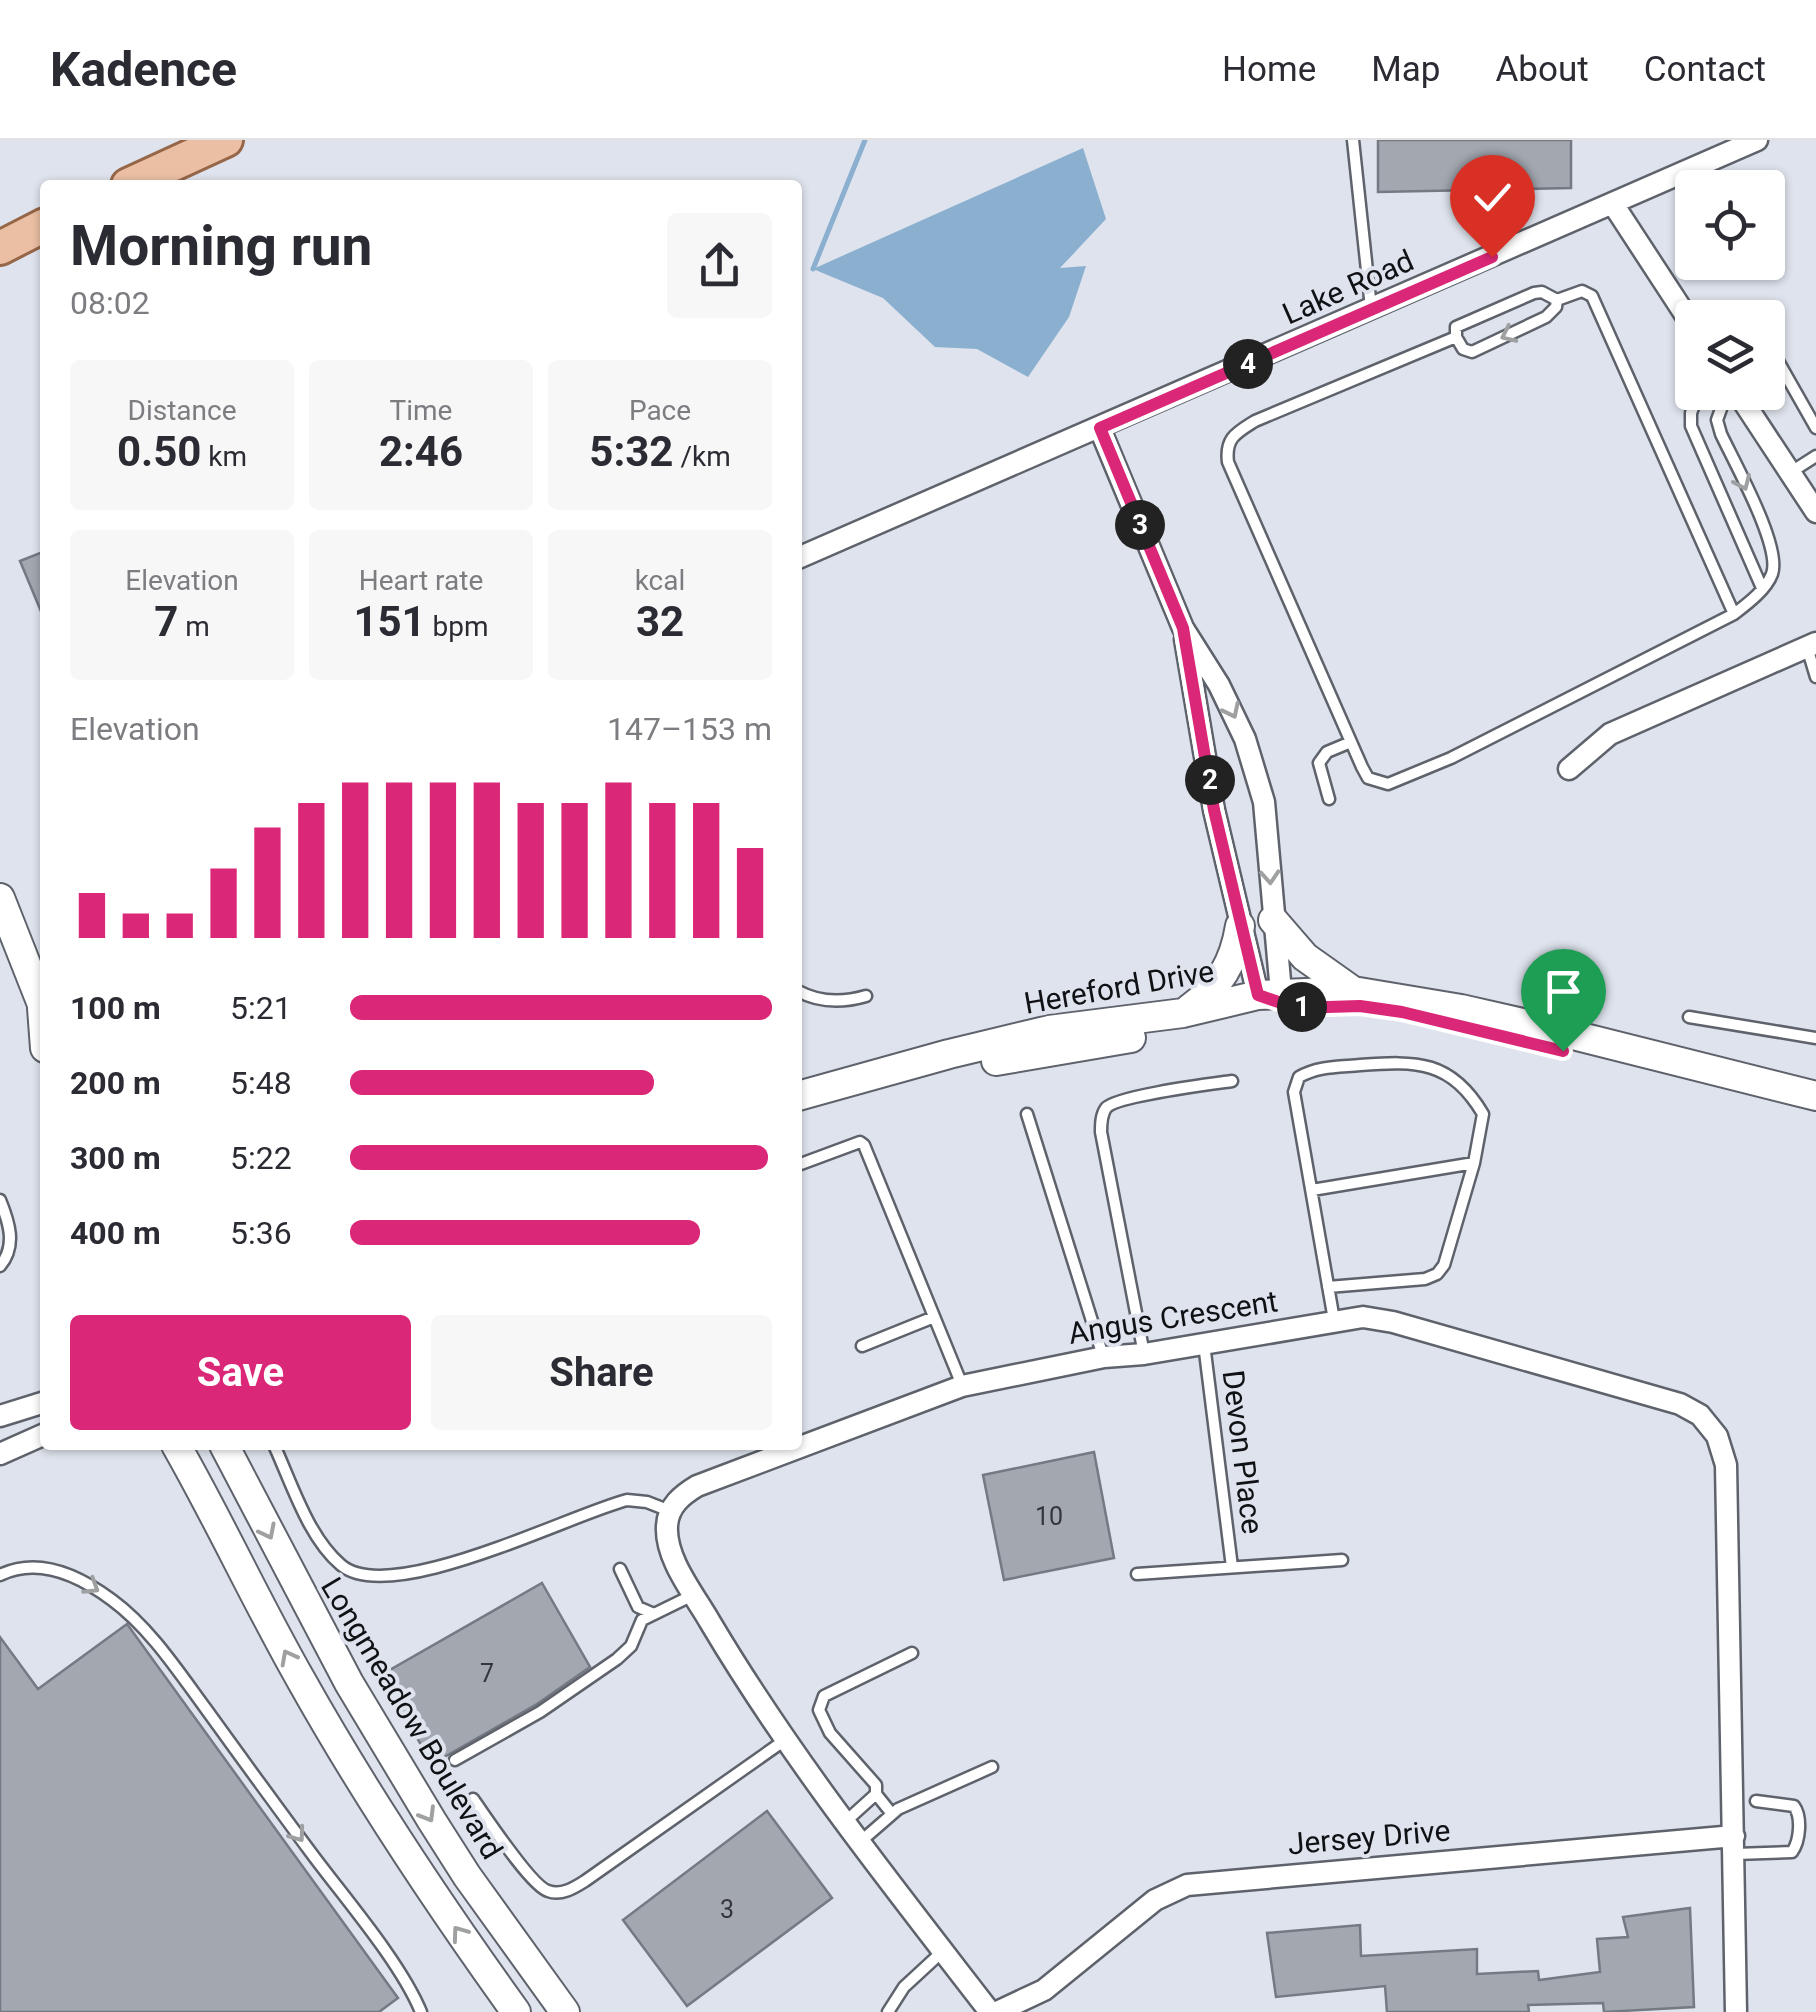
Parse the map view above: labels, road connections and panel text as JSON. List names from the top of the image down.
{
  "streets": {
    "street": [
      "Lake Road",
      "Hereford Drive",
      "Angus Crescent",
      "Longmeadow Boulevard",
      "Jersey Drive"
    ],
    "lane": ["Devon Place"]
  },
  "crossings": [
    ["Angus Crescent", "Devon Place"],
    ["Angus Crescent", "Jersey Drive"]
  ],
  "house_numbers": ["10", "7", "3"],
  "page": {
    "header": "Kadence",
    "nav": [
      "Home",
      "Map",
      "About",
      "Contact"
    ],
    "heading": ["Morning run", "08:02"],
    "pins": [
      "4",
      "3",
      "2",
      "1"
    ],
    "stats": [
      ["Distance", "0.50 km"],
      ["Time", "2:46"],
      ["Pace", "5:32 /km"],
      ["Elevation", "7 m"],
      ["Heart rate", "151 bpm"],
      ["kcal", "32"]
    ],
    "chart": ["Elevation", "147–153 m"],
    "list": [
      {
        "name": "100 m",
        "note": "5:21"
      },
      {
        "name": "200 m",
        "note": "5:48"
      },
      {
        "name": "300 m",
        "note": "5:22"
      },
      {
        "name": "400 m",
        "note": "5:36"
      }
    ],
    "buttons": ["Save", "Share"]
  }
}
